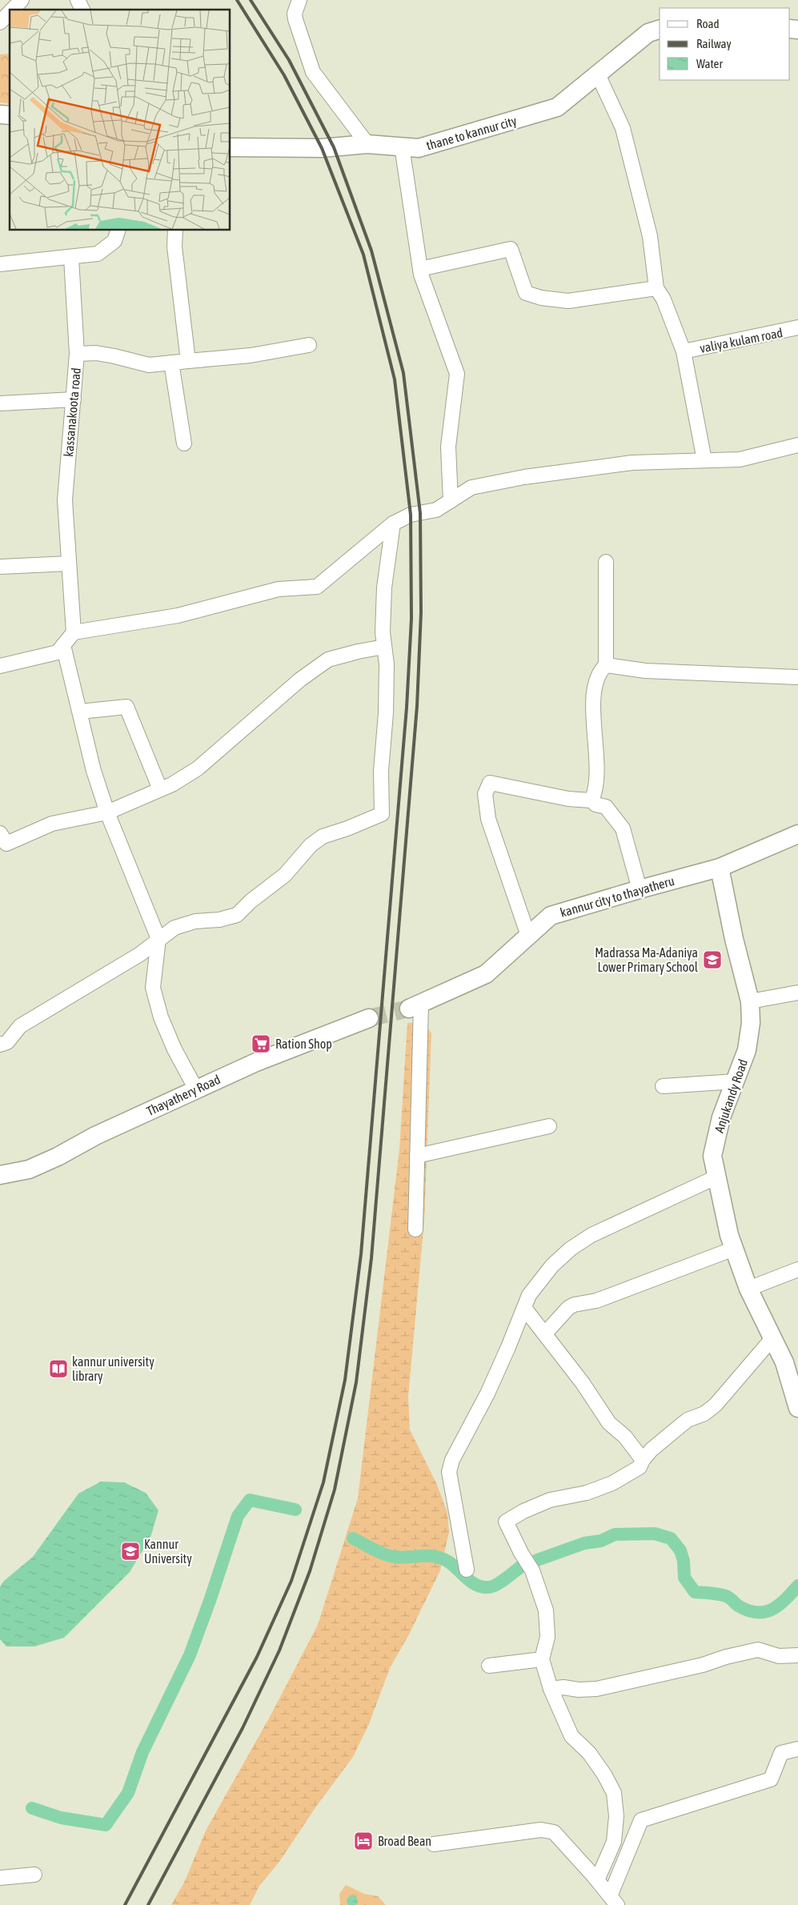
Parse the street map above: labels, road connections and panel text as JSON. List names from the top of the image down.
{
  "streets": {
    "street": [
      "thane to kannur city",
      "valiya kulam road",
      "kassanakoota road",
      "kannur city to thayatheru",
      "Thayathery Road",
      "Anjukandy Road"
    ]
  },
  "crossings": [
    ["kannur city to thayatheru", "Anjukandy Road"]
  ],
  "places": {
    "school or university": ["Madrassa Ma-Adaniya Lower Primary School", "Kannur University"],
    "supermarket": ["Ration Shop"],
    "library": ["kannur university library"],
    "hotel": ["Broad Bean"]
  },
  "legend": ["Road", "Railway", "Water"]
}
